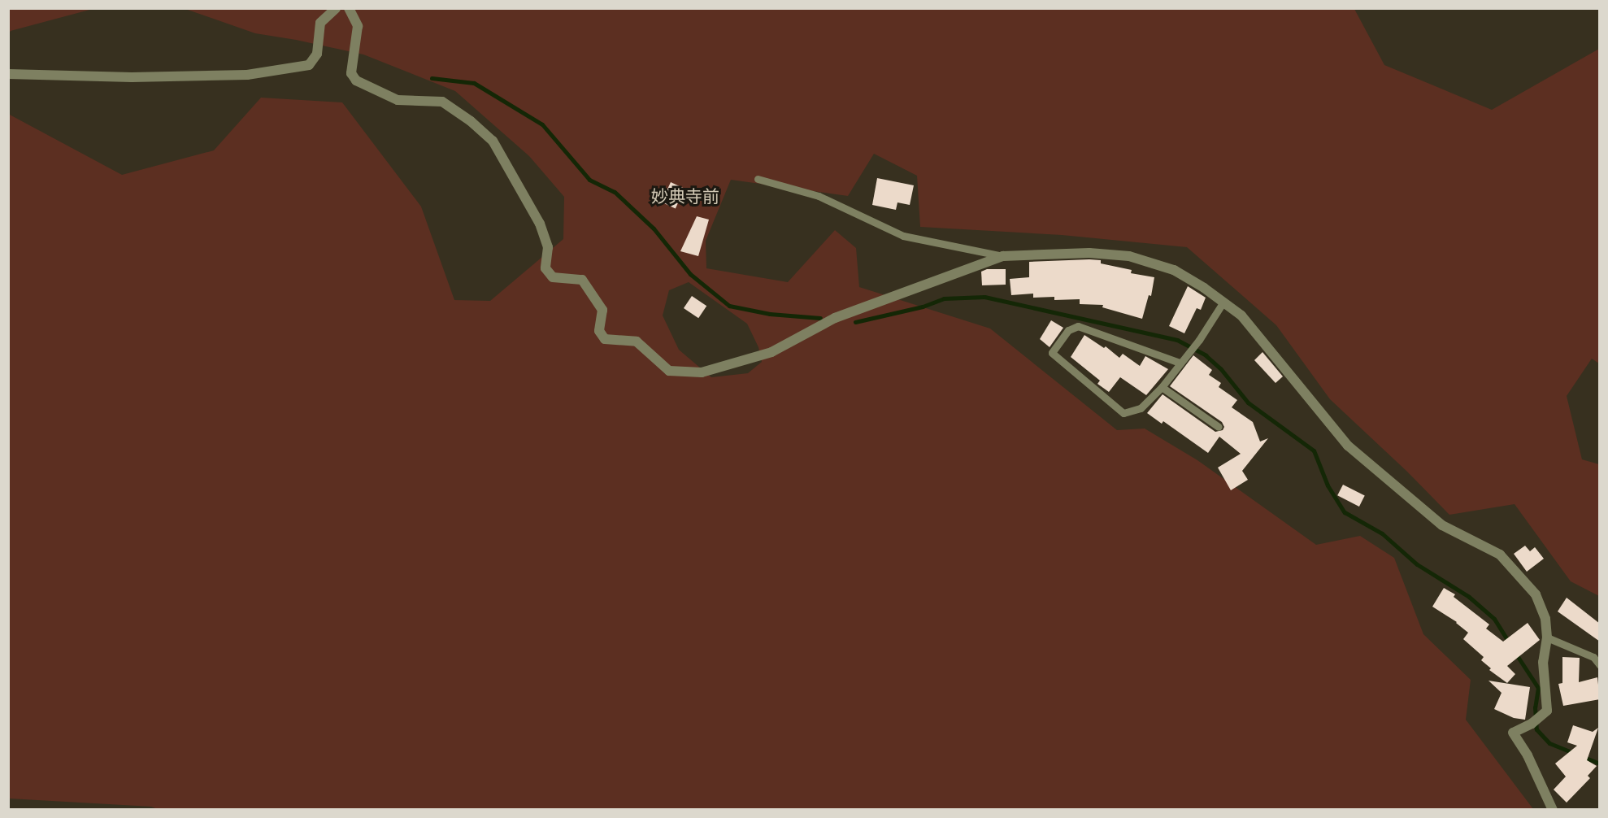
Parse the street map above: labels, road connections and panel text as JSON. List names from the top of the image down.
{
  "districts": ["妙典寺前"]
}
